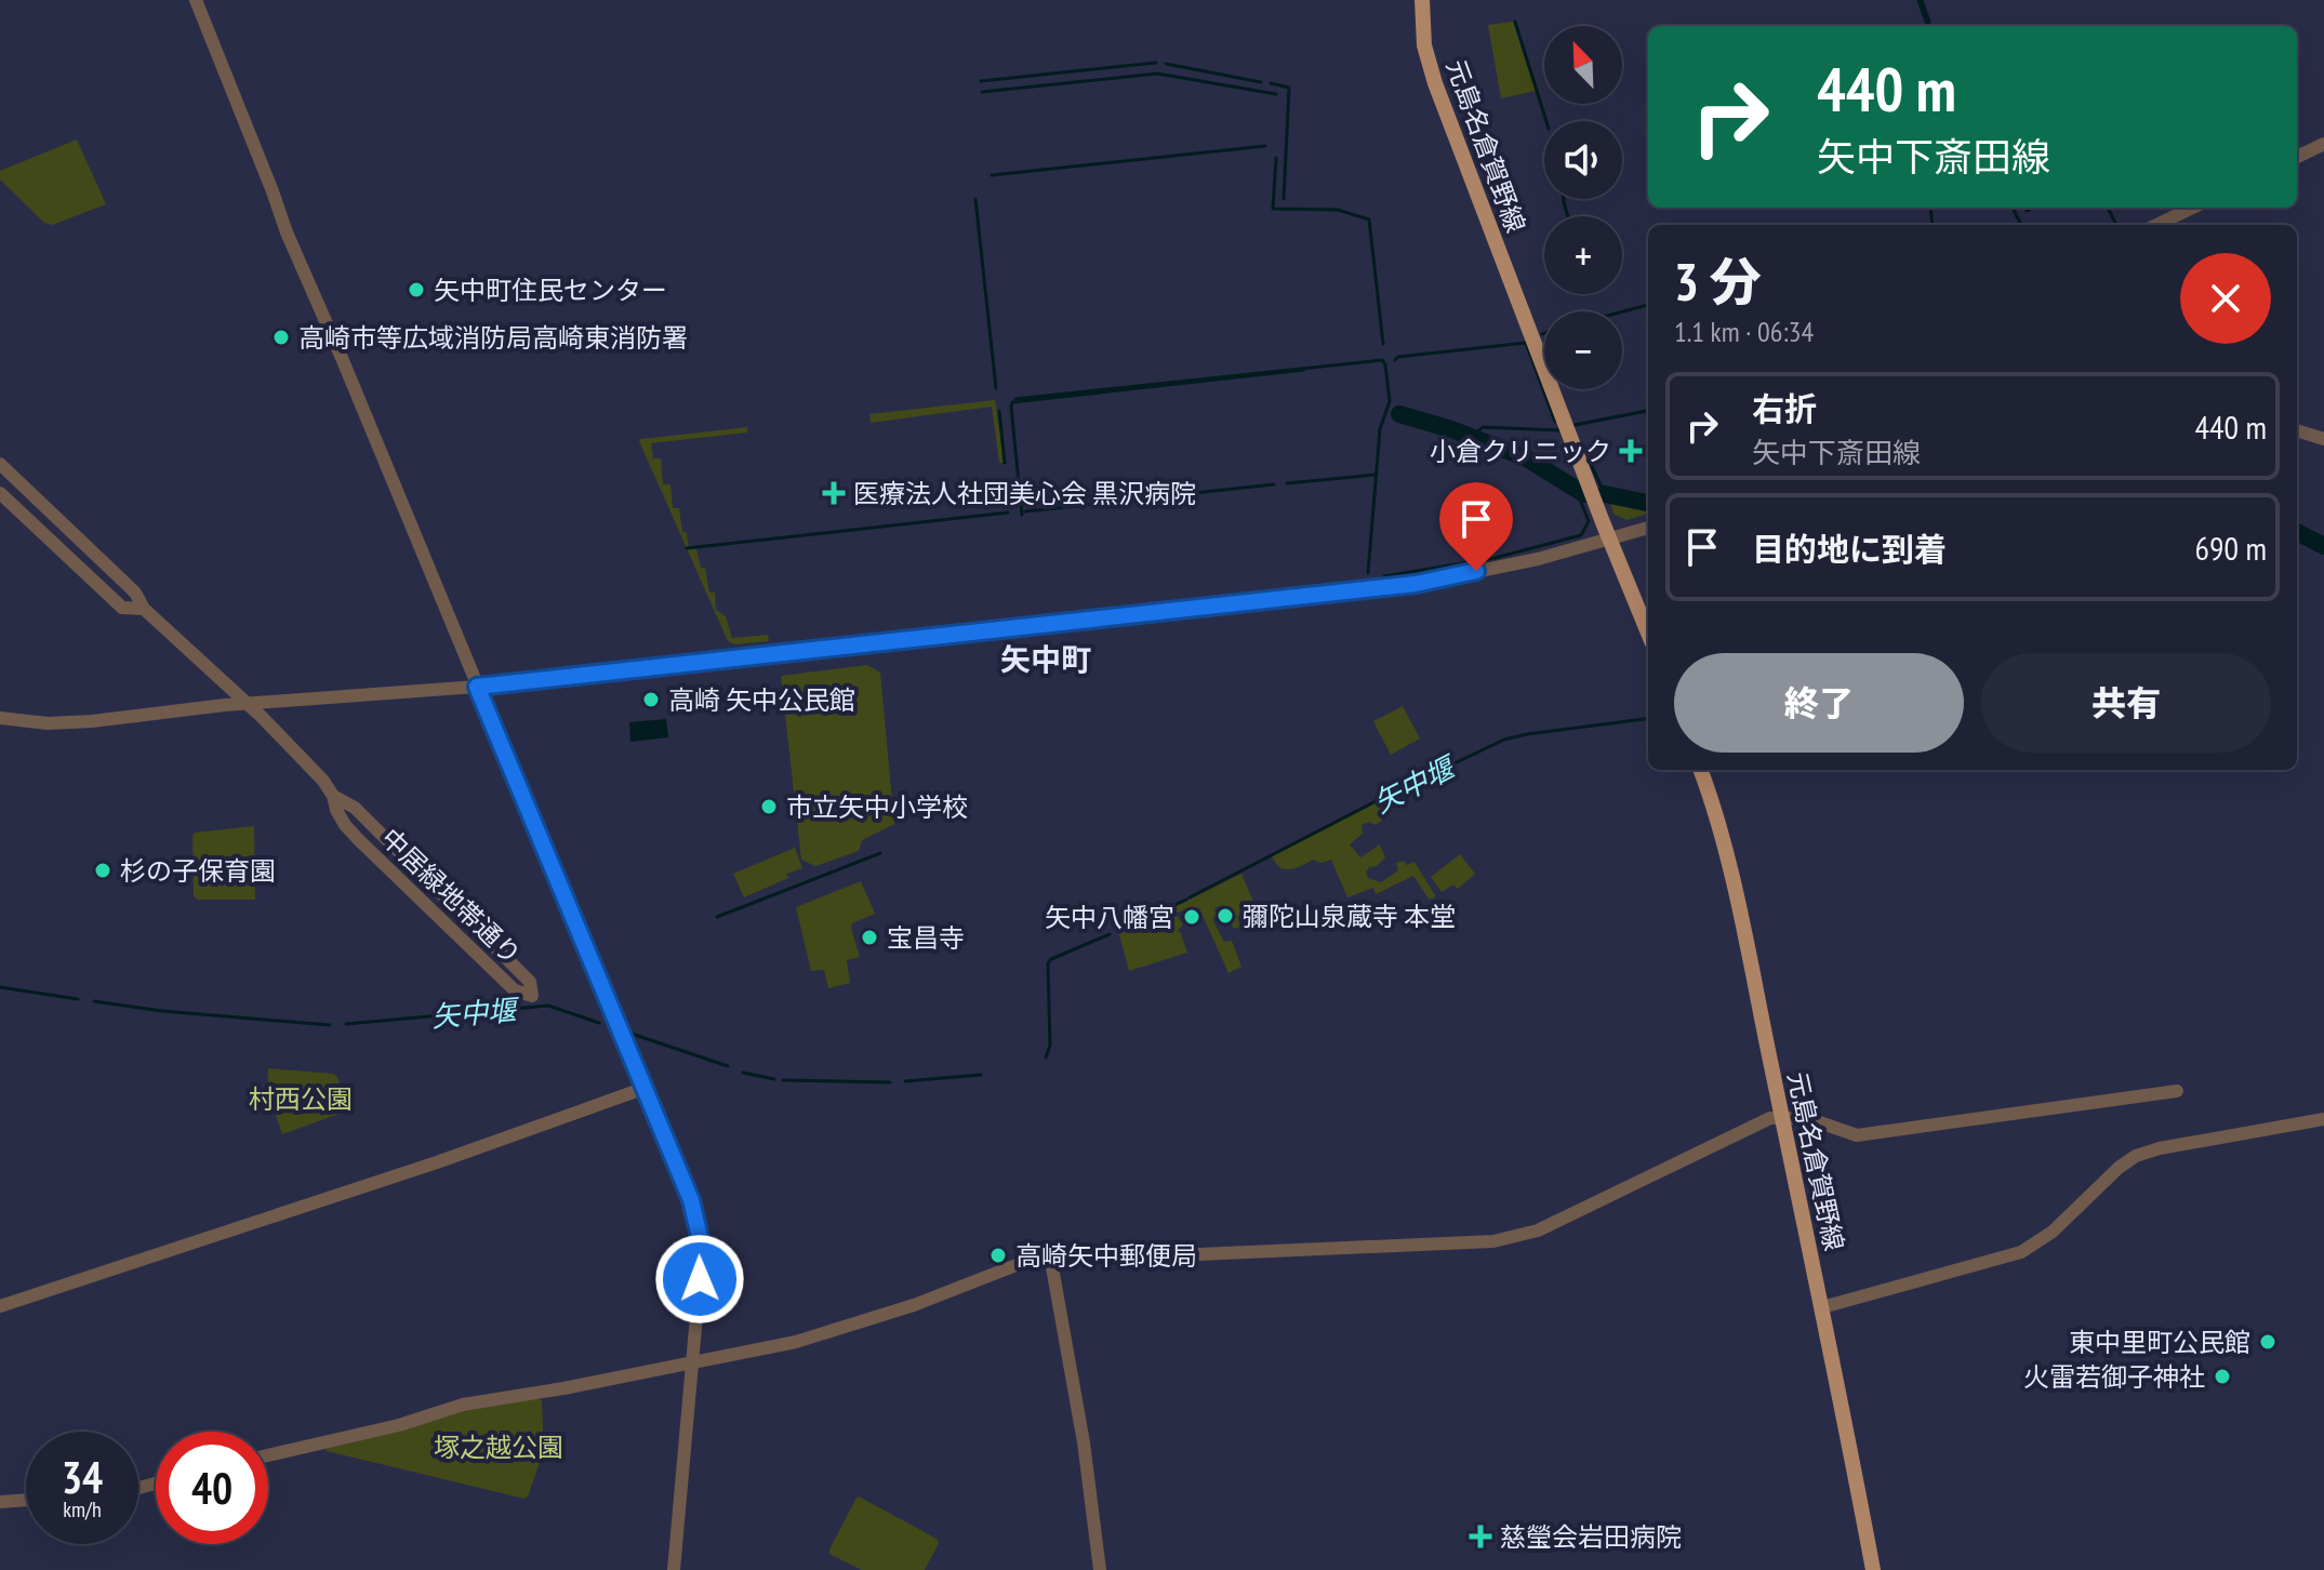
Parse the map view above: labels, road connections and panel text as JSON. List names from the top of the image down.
{
  "streets": {
    "main road": ["元島名倉賀野線"],
    "street": ["中居緑地帯通り"]
  },
  "districts": ["矢中町"],
  "water": ["矢中堰"],
  "parks": ["村西公園", "塚之越公園"],
  "places": {
    "other": [
      "矢中町住民センター",
      "高崎市等広域消防局高崎東消防署",
      "高崎 矢中公民館",
      "市立矢中小学校",
      "杉の子保育園",
      "彌陀山泉蔵寺 本堂",
      "矢中八幡宮",
      "宝昌寺",
      "高崎矢中郵便局",
      "東中里町公民館",
      "火雷若御子神社"
    ],
    "health": ["小倉クリニック", "医療法人社団美心会 黒沢病院", "慈瑩会岩田病院"]
  },
  "north": "top left",
  "page": {
    "map_buttons": ["+", "−"],
    "turn": ["440 m", "矢中下斎田線"],
    "heading": ["3 分", "1.1 km · 06:34"],
    "list": [
      {
        "name": "右折",
        "note": "矢中下斎田線",
        "value": "440 m"
      },
      {
        "name": "目的地に到着",
        "value": "690 m"
      }
    ],
    "buttons": ["終了", "共有"],
    "speed": "34 km/h",
    "limit": "40"
  }
}
